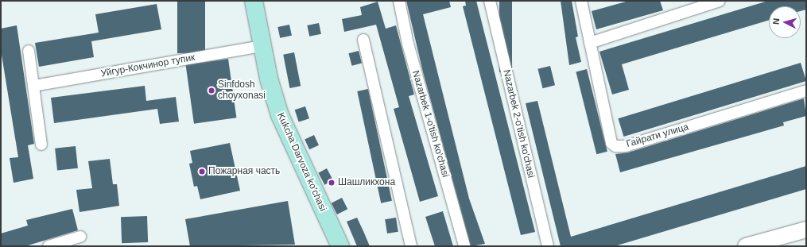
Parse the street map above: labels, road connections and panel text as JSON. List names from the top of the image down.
{
  "streets": {
    "main road": ["Kukcha Darvoza ko'chasi"],
    "street": [
      "Уйгур-Кокчинор тупик",
      "Nazarbek 1-o'tish ko'chasi",
      "Nazarbek 2-o'tish ko'chasi",
      "Гайрати улица"
    ]
  },
  "crossings": [
    ["Уйгур-Кокчинор тупик", "Kukcha Darvoza ko'chasi"]
  ],
  "places": ["Sinfdosh choyxonasi", "Пожарная часть", "Шашликхона"],
  "north": "left"
}
